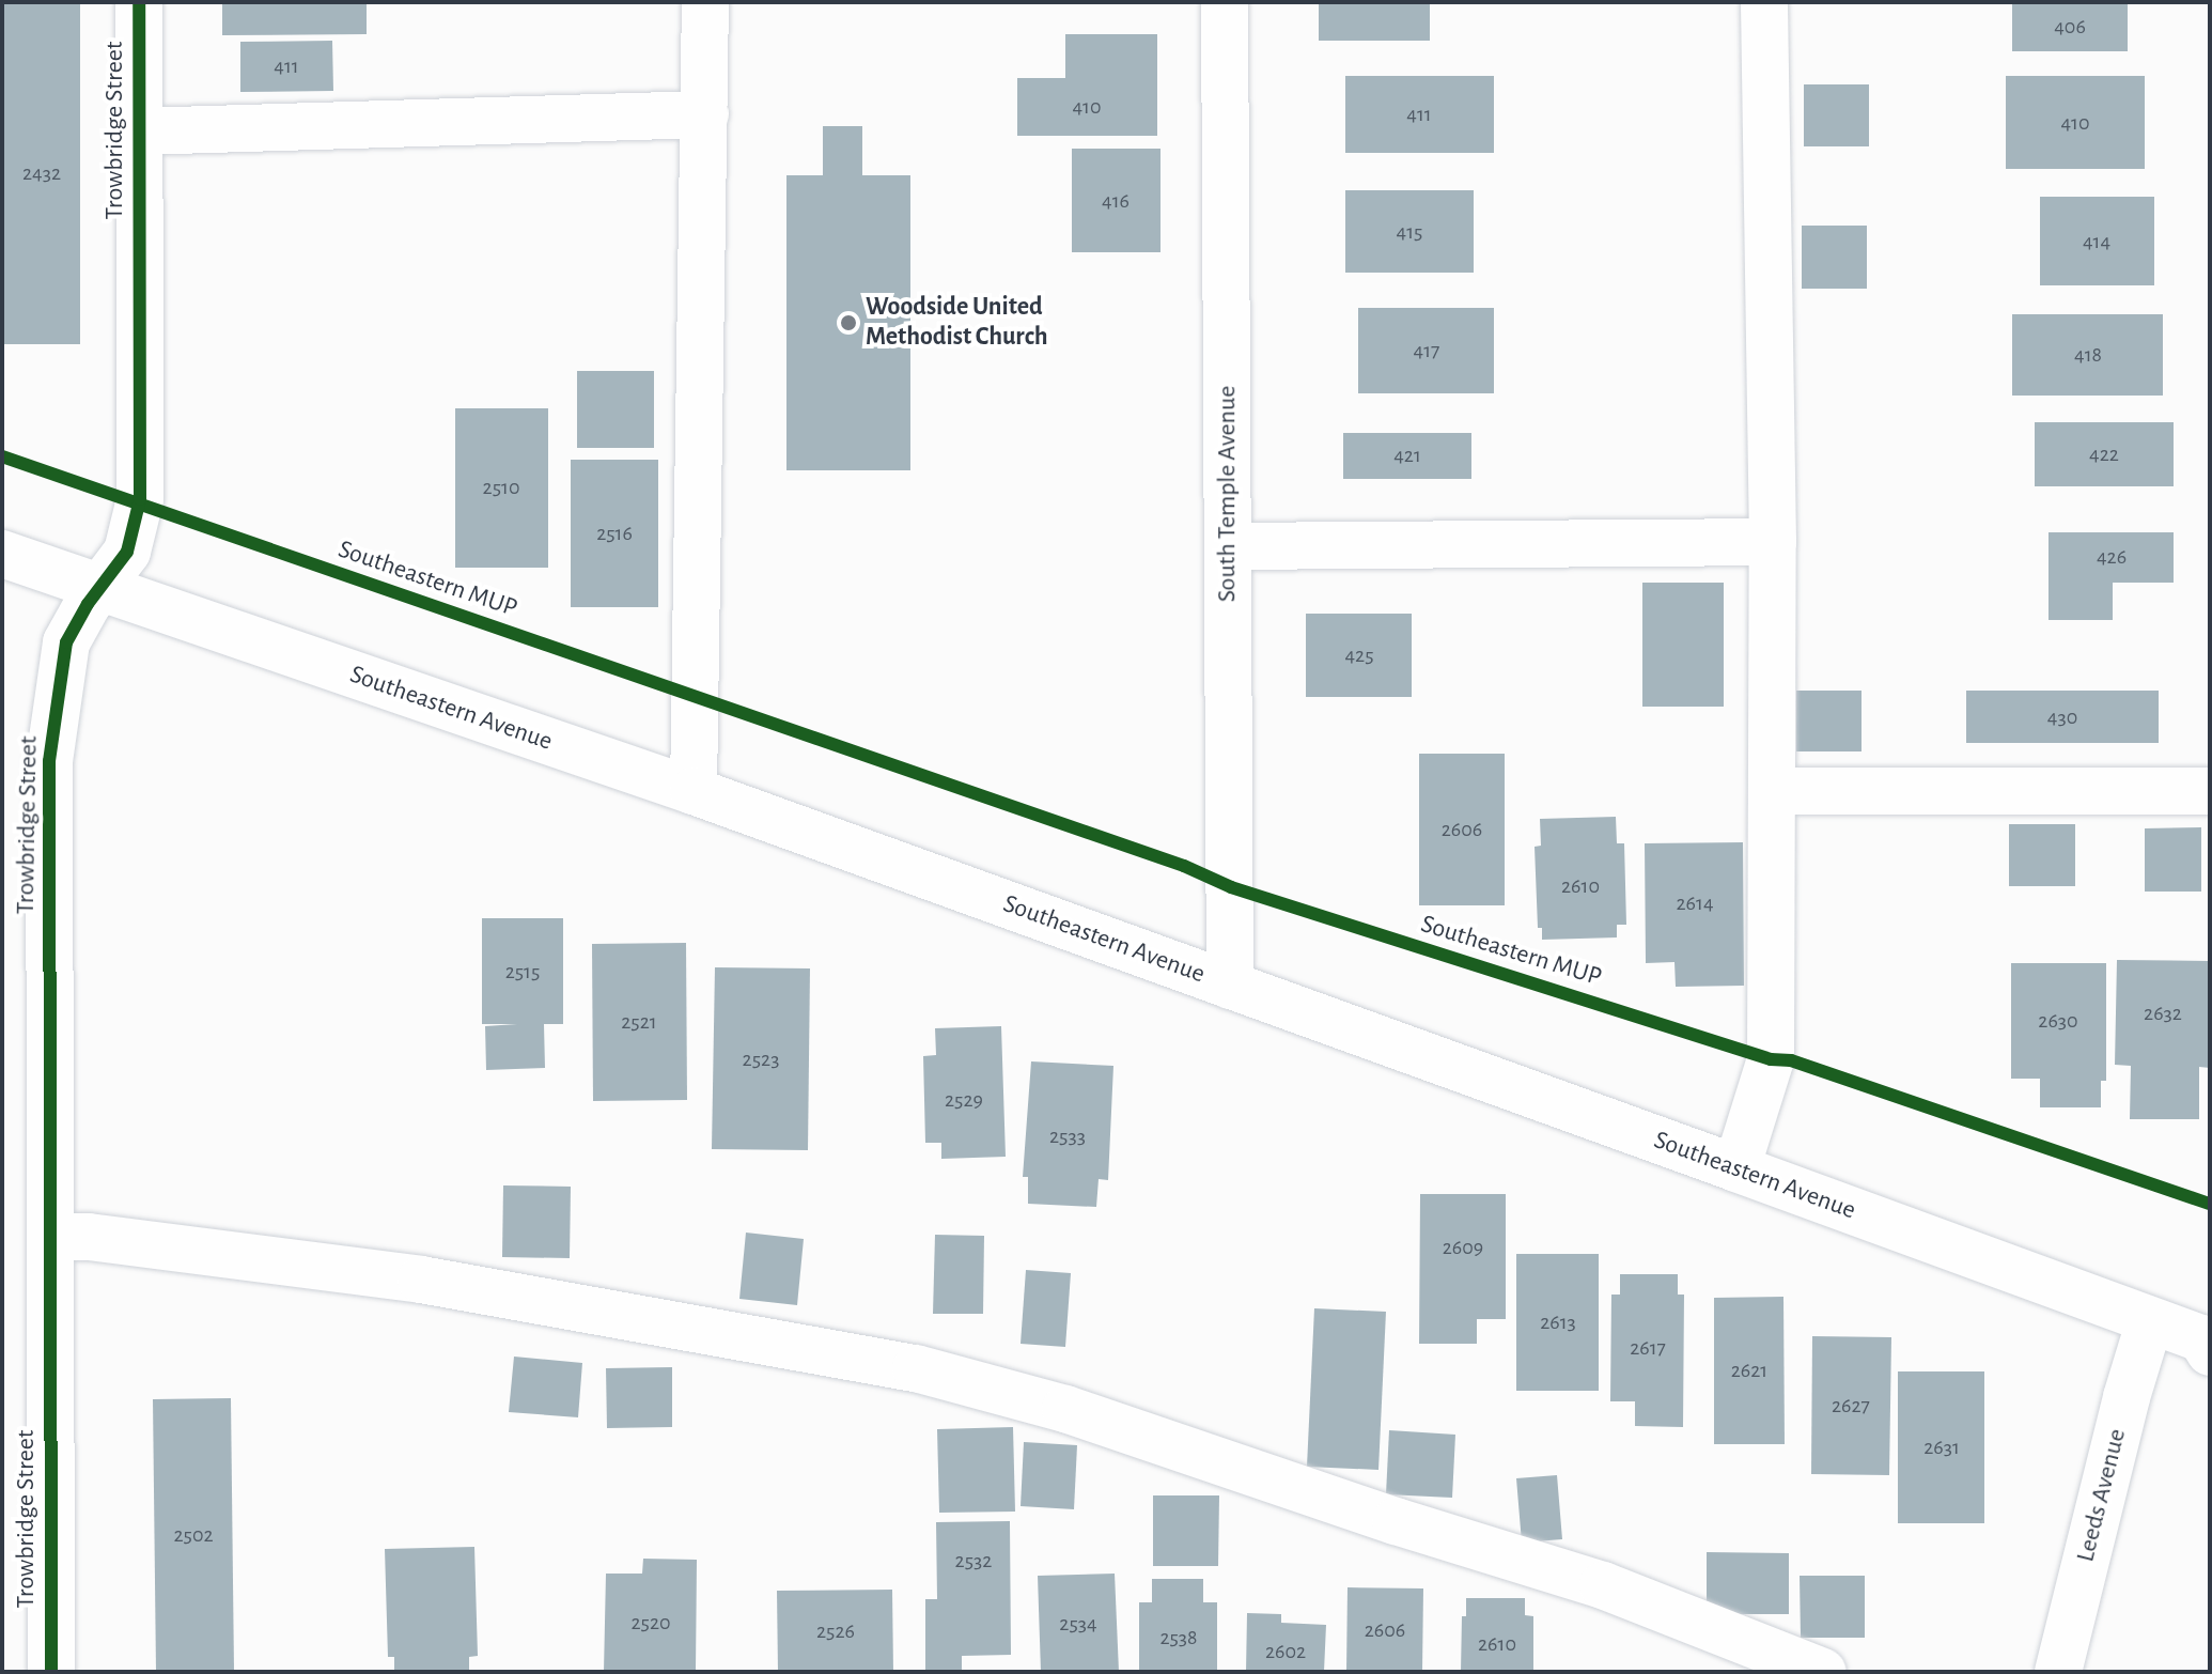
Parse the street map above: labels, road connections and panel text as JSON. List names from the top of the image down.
{
  "streets": {
    "main road": [
      "Trowbridge Street",
      "South Temple Avenue",
      "Southeastern Avenue",
      "Leeds Avenue"
    ],
    "cycle path": ["Southeastern MUP"]
  },
  "crossings": [
    ["Trowbridge Street", "Southeastern Avenue"],
    ["South Temple Avenue", "Southeastern Avenue"],
    ["Southeastern Avenue", "Leeds Avenue"]
  ],
  "places": ["Woodside United Methodist Church"],
  "house_numbers": [
    "406",
    "411",
    "410",
    "411",
    "410",
    "2432",
    "416",
    "415",
    "414",
    "417",
    "418",
    "422",
    "421",
    "2510",
    "2516",
    "426",
    "425",
    "430",
    "2606",
    "2610",
    "2614",
    "2515",
    "2632",
    "2630",
    "2521",
    "2523",
    "2529",
    "2533",
    "2609",
    "2613",
    "2617",
    "2621",
    "2627",
    "2631",
    "2502",
    "2532",
    "2520",
    "2534",
    "2606",
    "2526",
    "2538",
    "2610",
    "2602"
  ]
}
